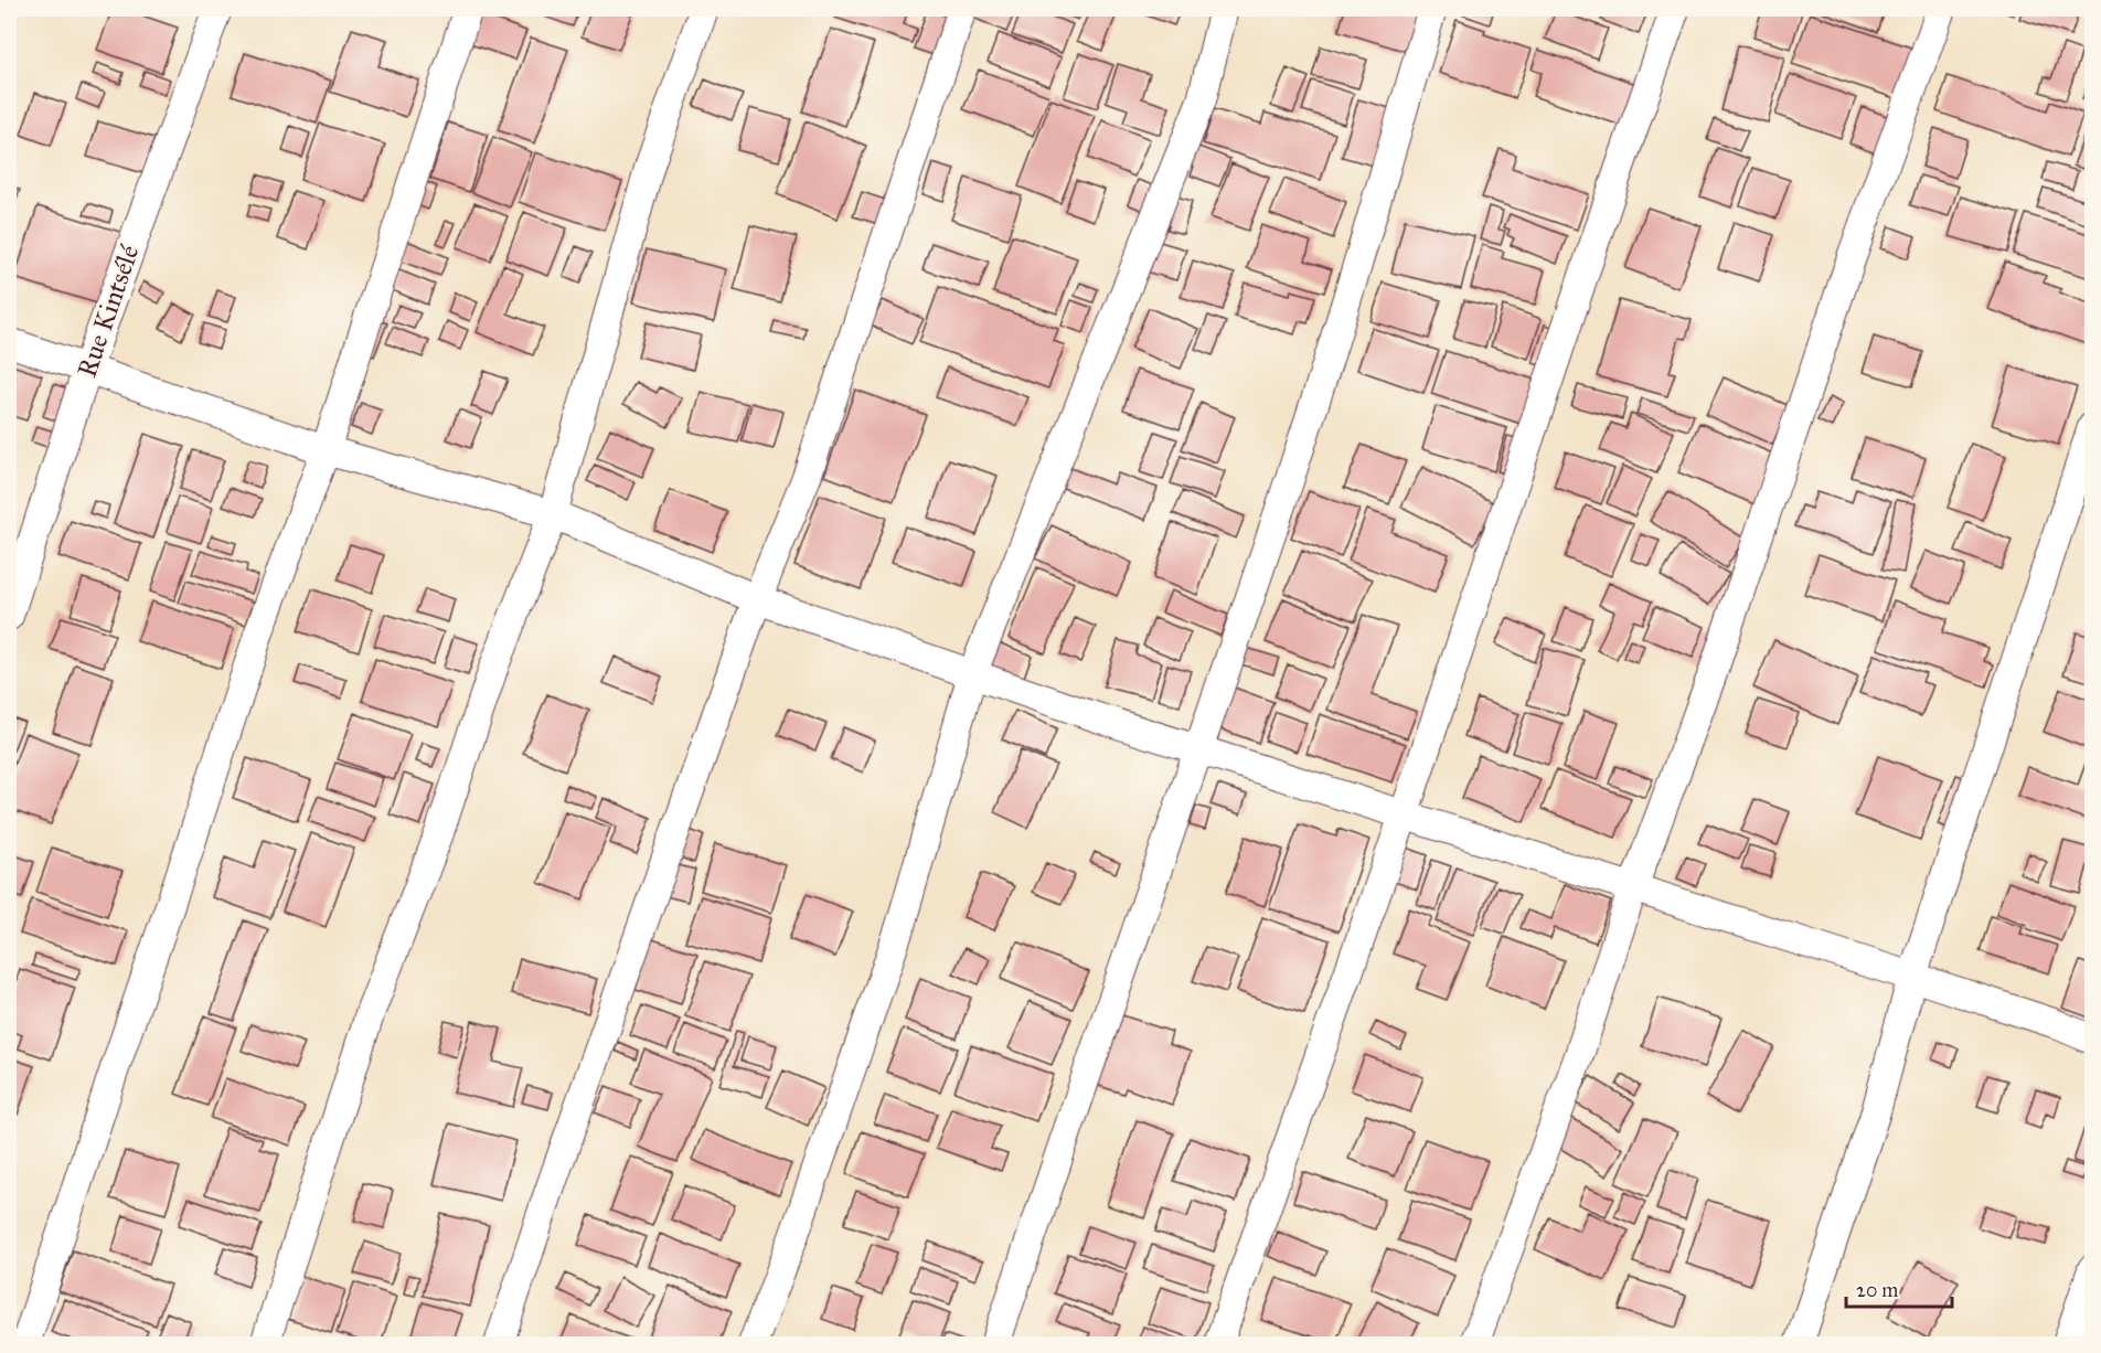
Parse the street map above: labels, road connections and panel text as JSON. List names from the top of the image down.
{
  "streets": {
    "street": ["Rue Kintsélé"]
  },
  "scale_bar": "20 m"
}
